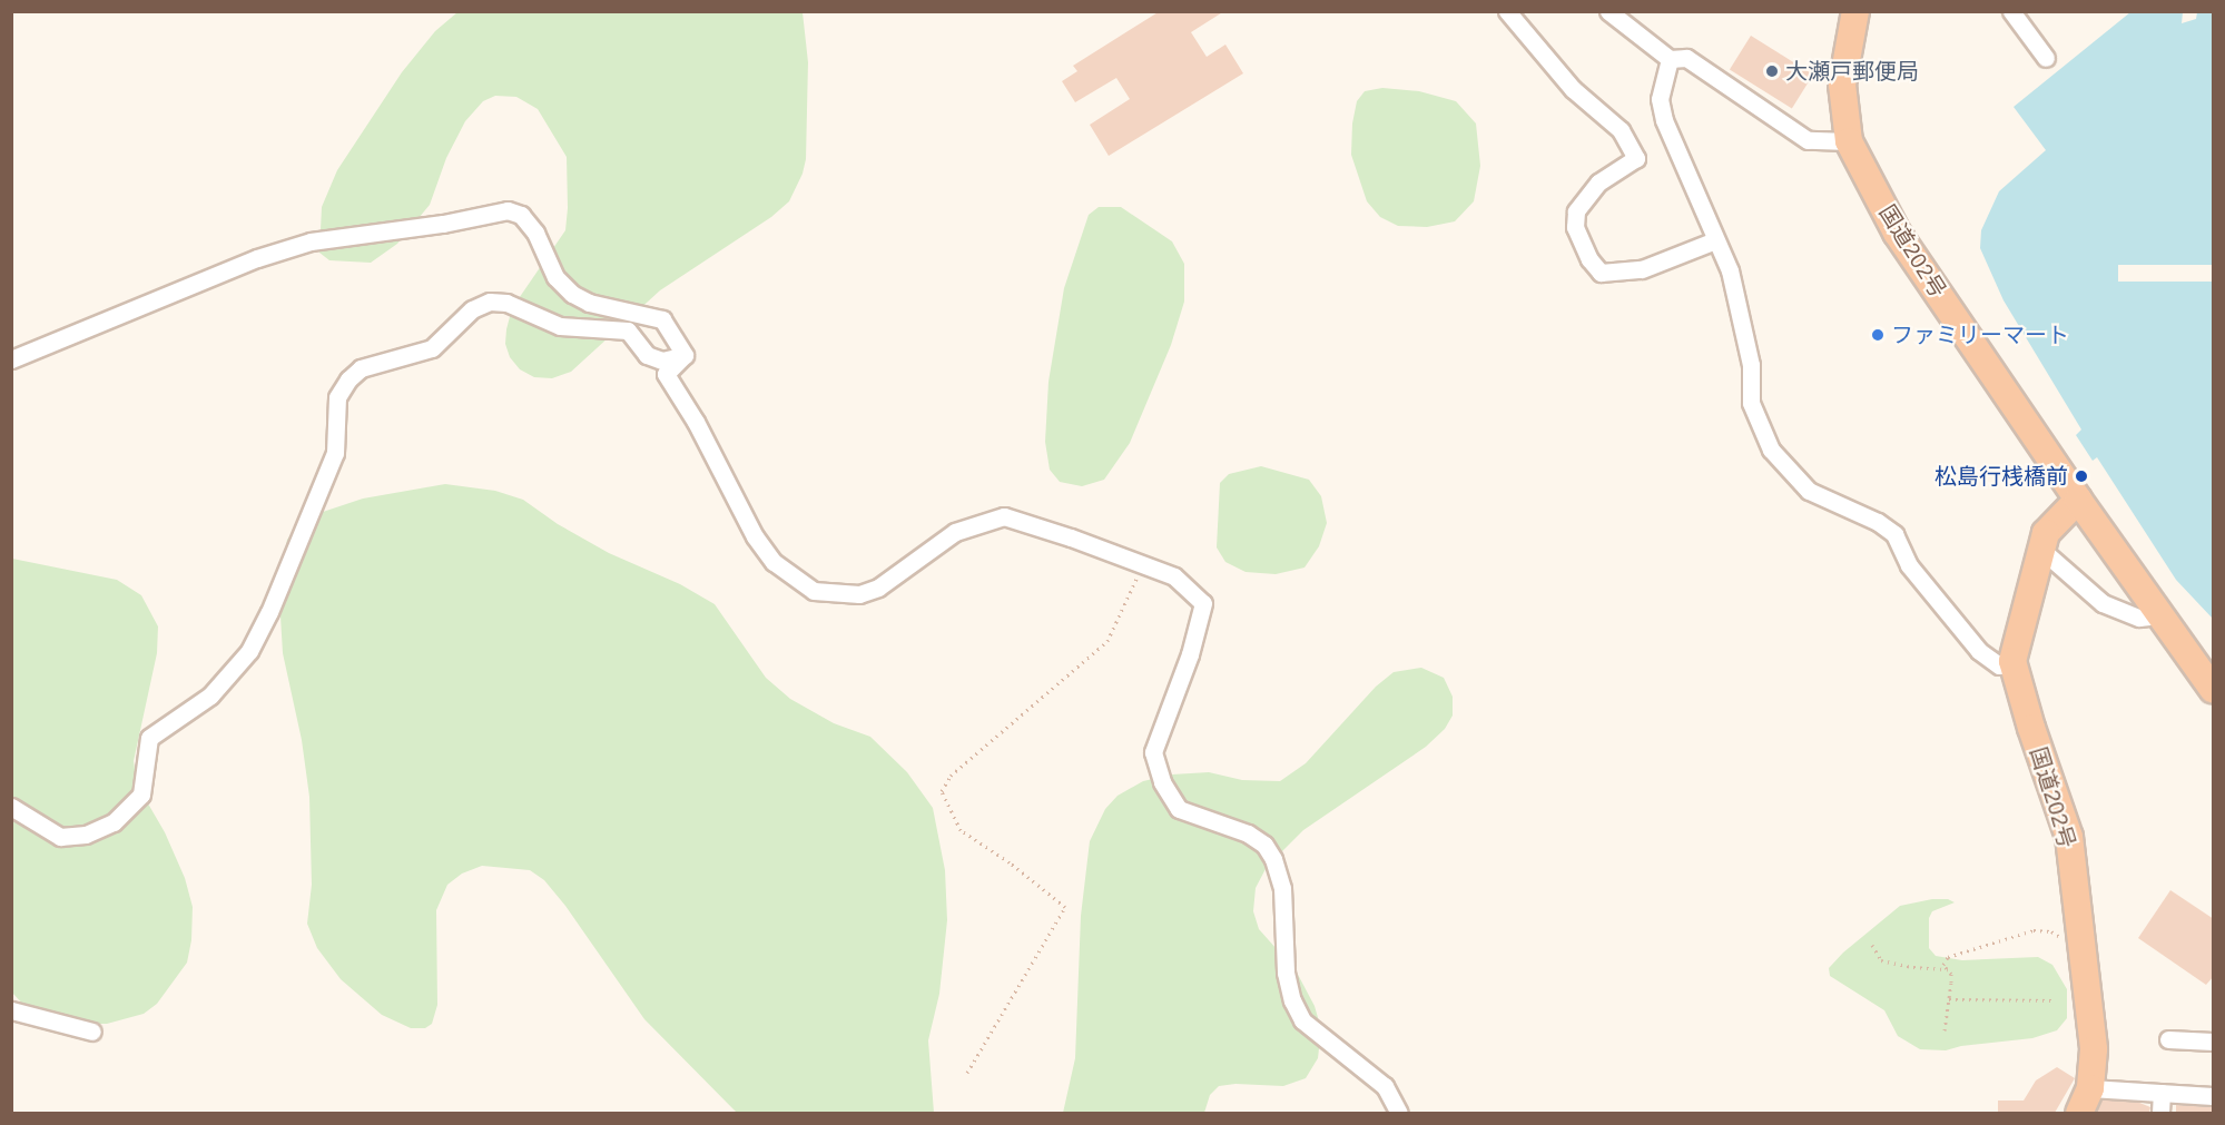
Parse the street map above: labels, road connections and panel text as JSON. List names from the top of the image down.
{
  "streets": {
    "highway": ["国道202号"]
  },
  "places": ["大瀬戸郵便局", "ファミリーマート", "松島行桟橋前"]
}
